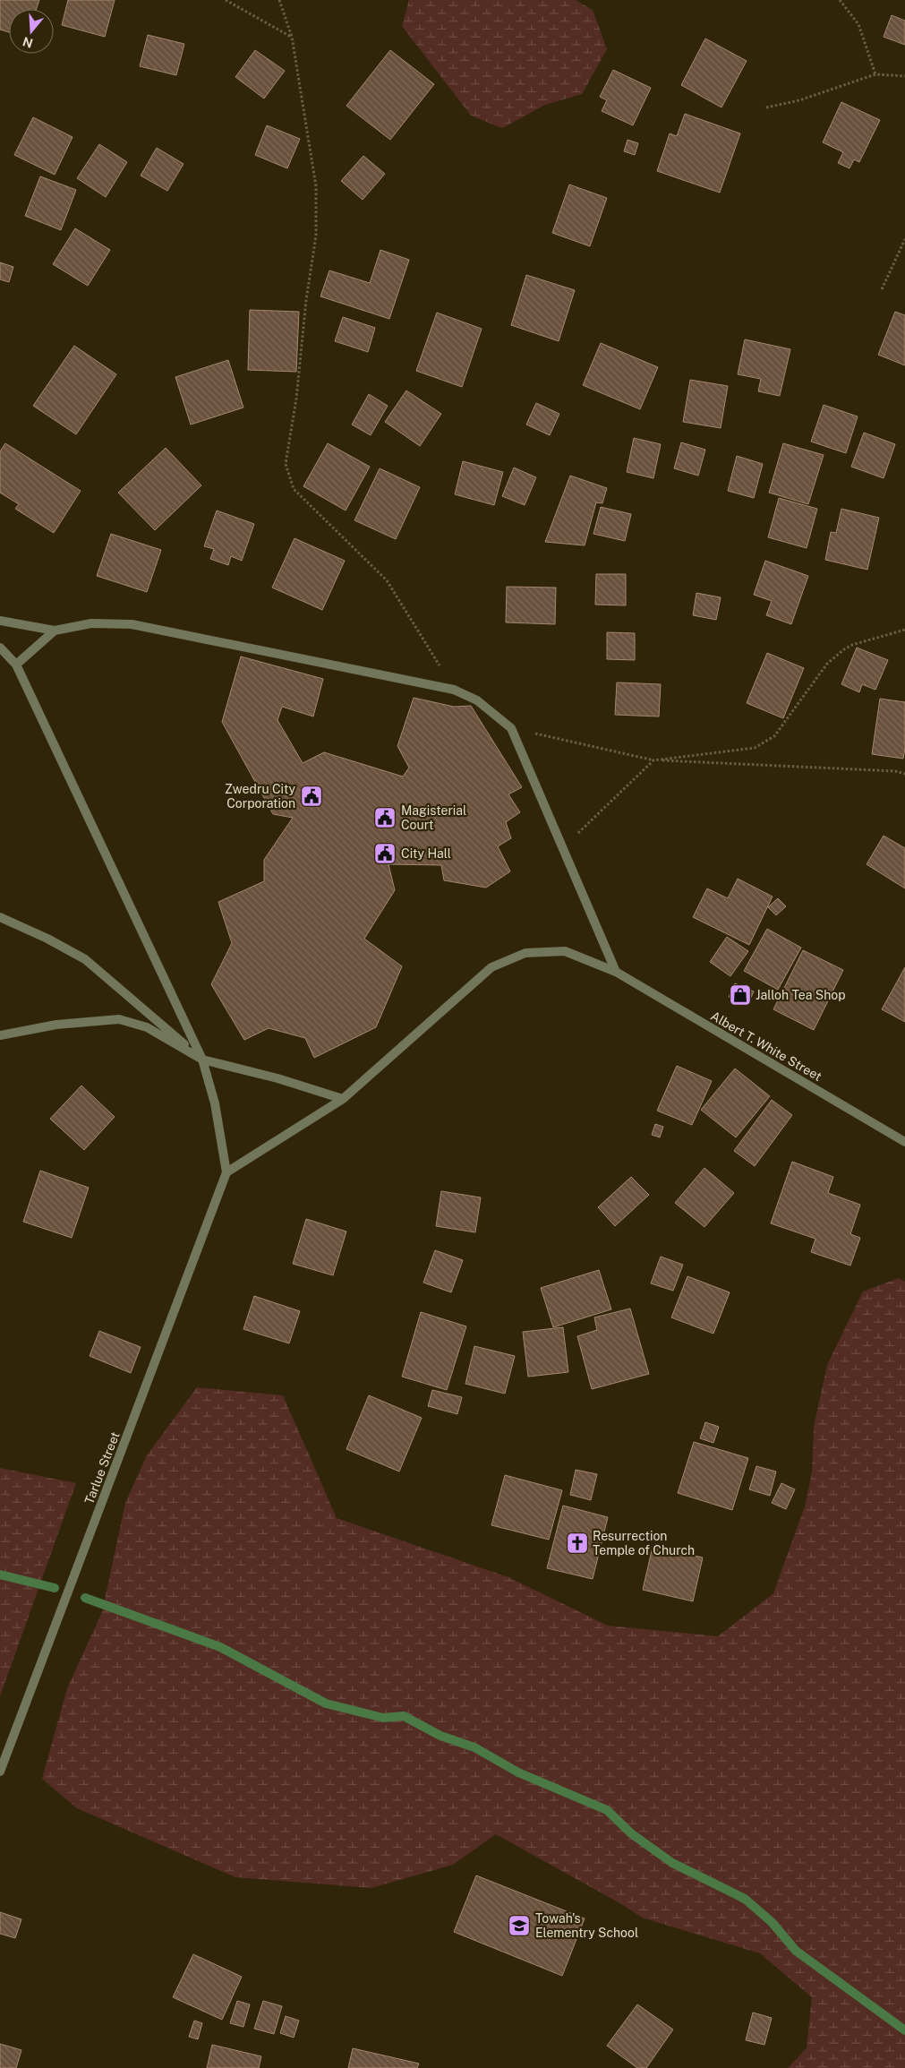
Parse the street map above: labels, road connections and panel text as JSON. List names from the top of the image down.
{
  "streets": {
    "street": ["Albert T. White Street", "Tarlue Street"]
  },
  "crossings": [
    ["Albert T. White Street", "Tarlue Street"]
  ],
  "places": {
    "public building": ["Zwedru City Corporation", "Magisterial Court", "City Hall"],
    "shop": ["Jalloh Tea Shop"],
    "church": ["Resurrection Temple of Church"],
    "school or university": ["Towah's Elementry School"]
  },
  "north": "bottom"
}
